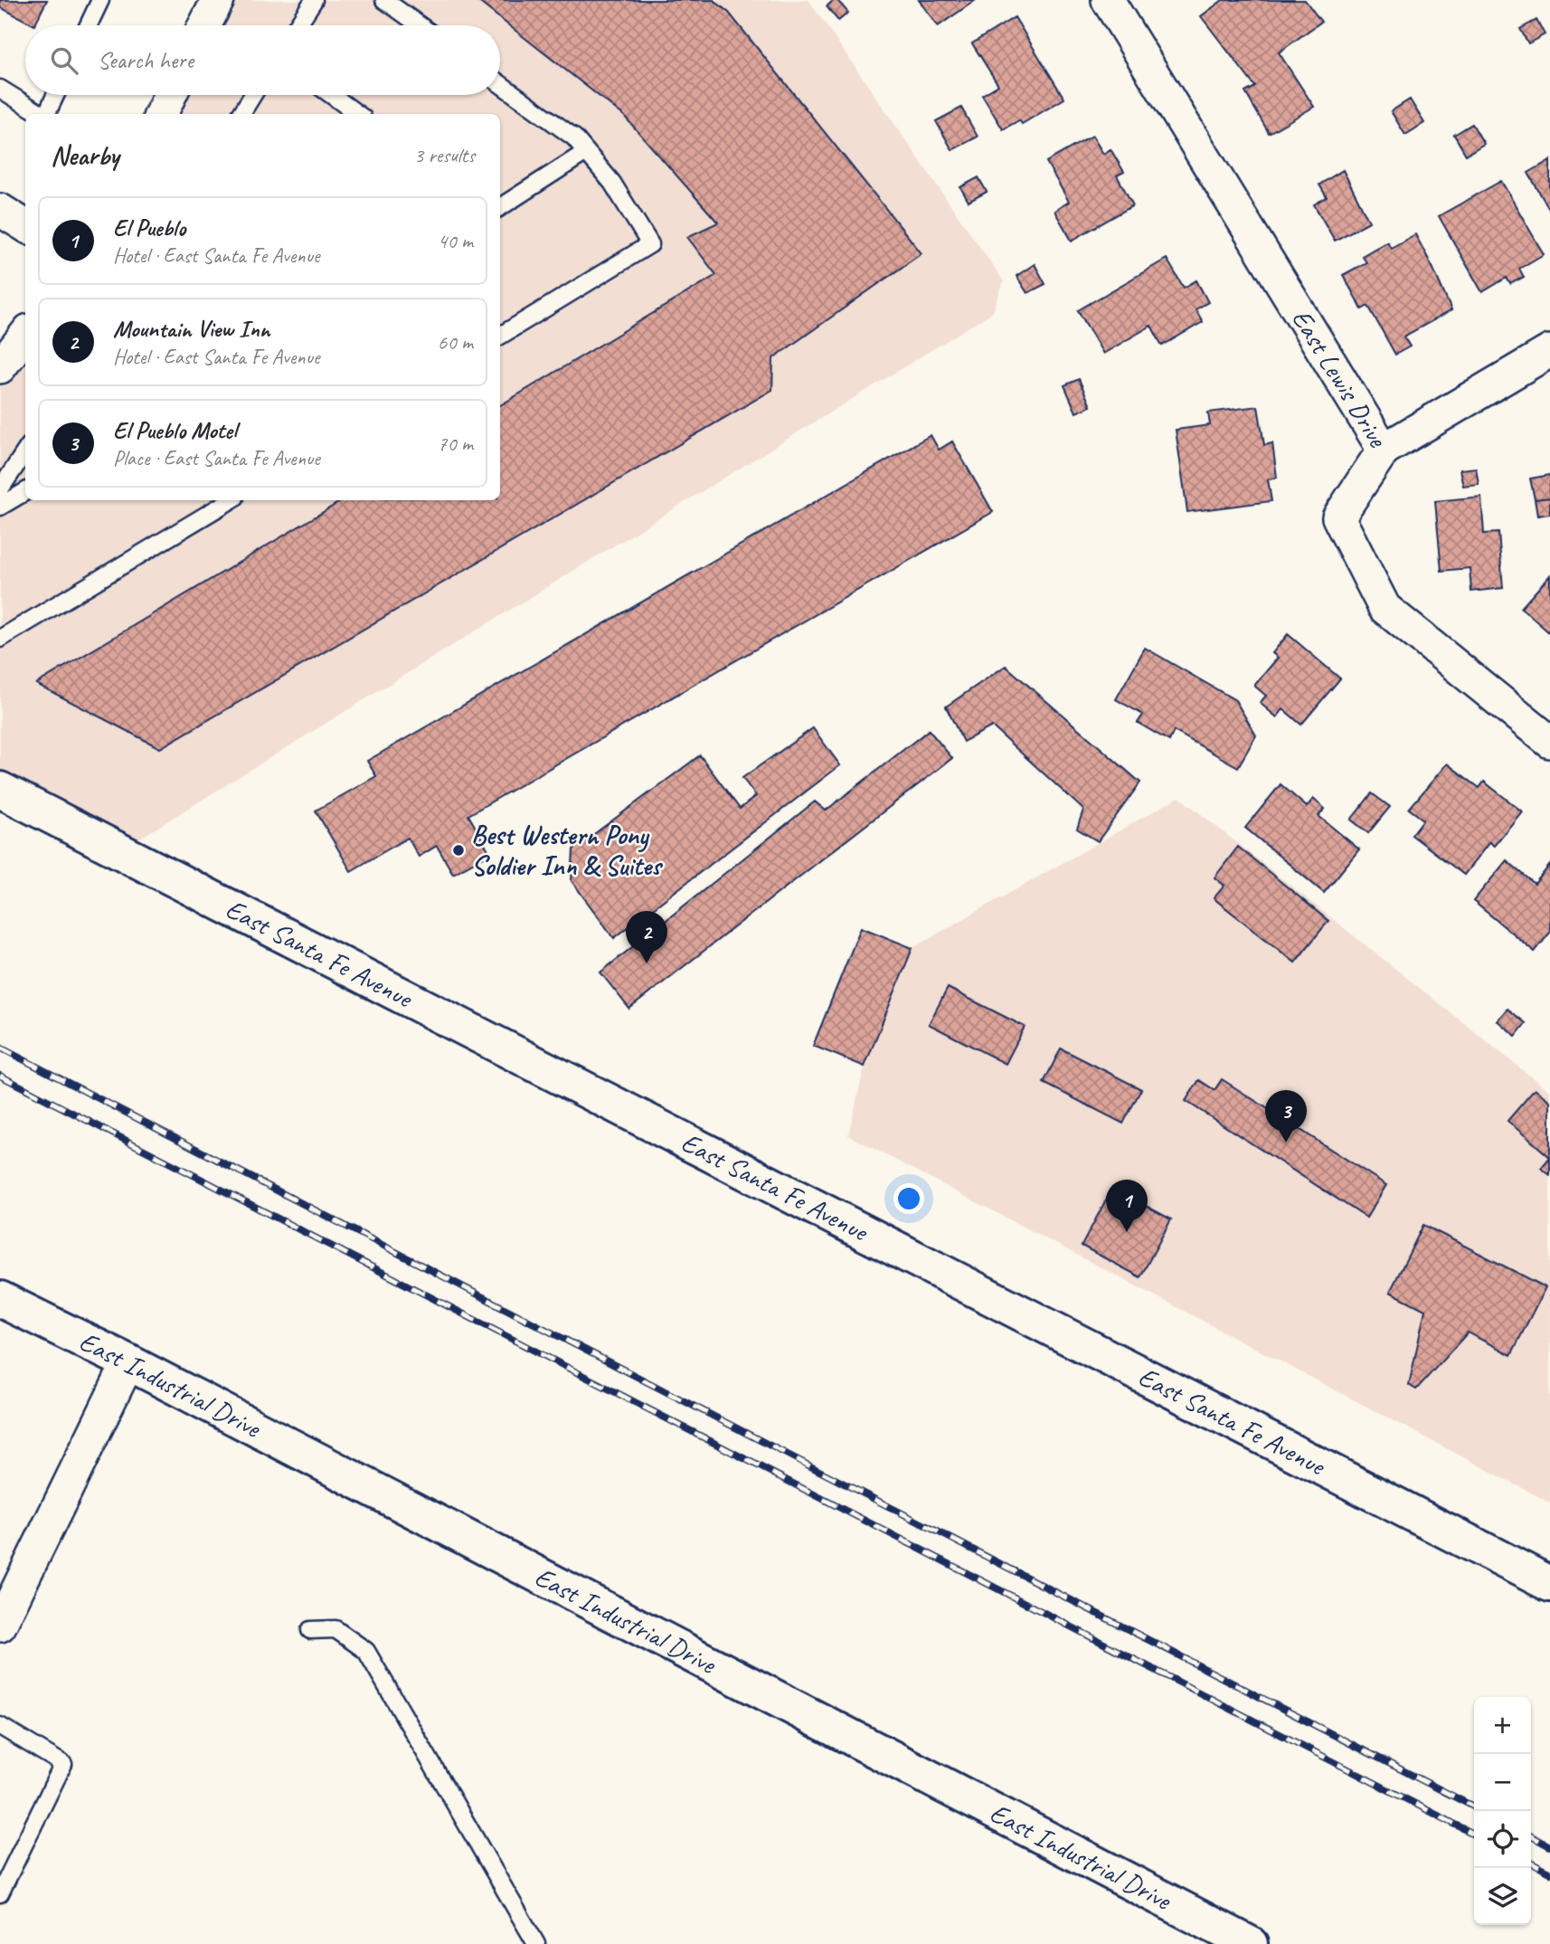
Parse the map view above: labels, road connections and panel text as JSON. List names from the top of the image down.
{
  "streets": {
    "main road": ["East Santa Fe Avenue", "East Industrial Drive"],
    "street": ["East Lewis Drive"]
  },
  "places": ["Best Western Pony Soldier Inn & Suites"],
  "page": {
    "search": "Search here",
    "heading": ["Nearby", "3 results"],
    "list": [
      {
        "mark": "1",
        "name": "El Pueblo",
        "note": "Hotel · East Santa Fe Avenue",
        "value": "40 m"
      },
      {
        "mark": "2",
        "name": "Mountain View Inn",
        "note": "Hotel · East Santa Fe Avenue",
        "value": "60 m"
      },
      {
        "mark": "3",
        "name": "El Pueblo Motel",
        "note": "Place · East Santa Fe Avenue",
        "value": "70 m"
      }
    ],
    "pins": ["2", "3", "1"],
    "map_buttons": ["+", "−"]
  }
}
